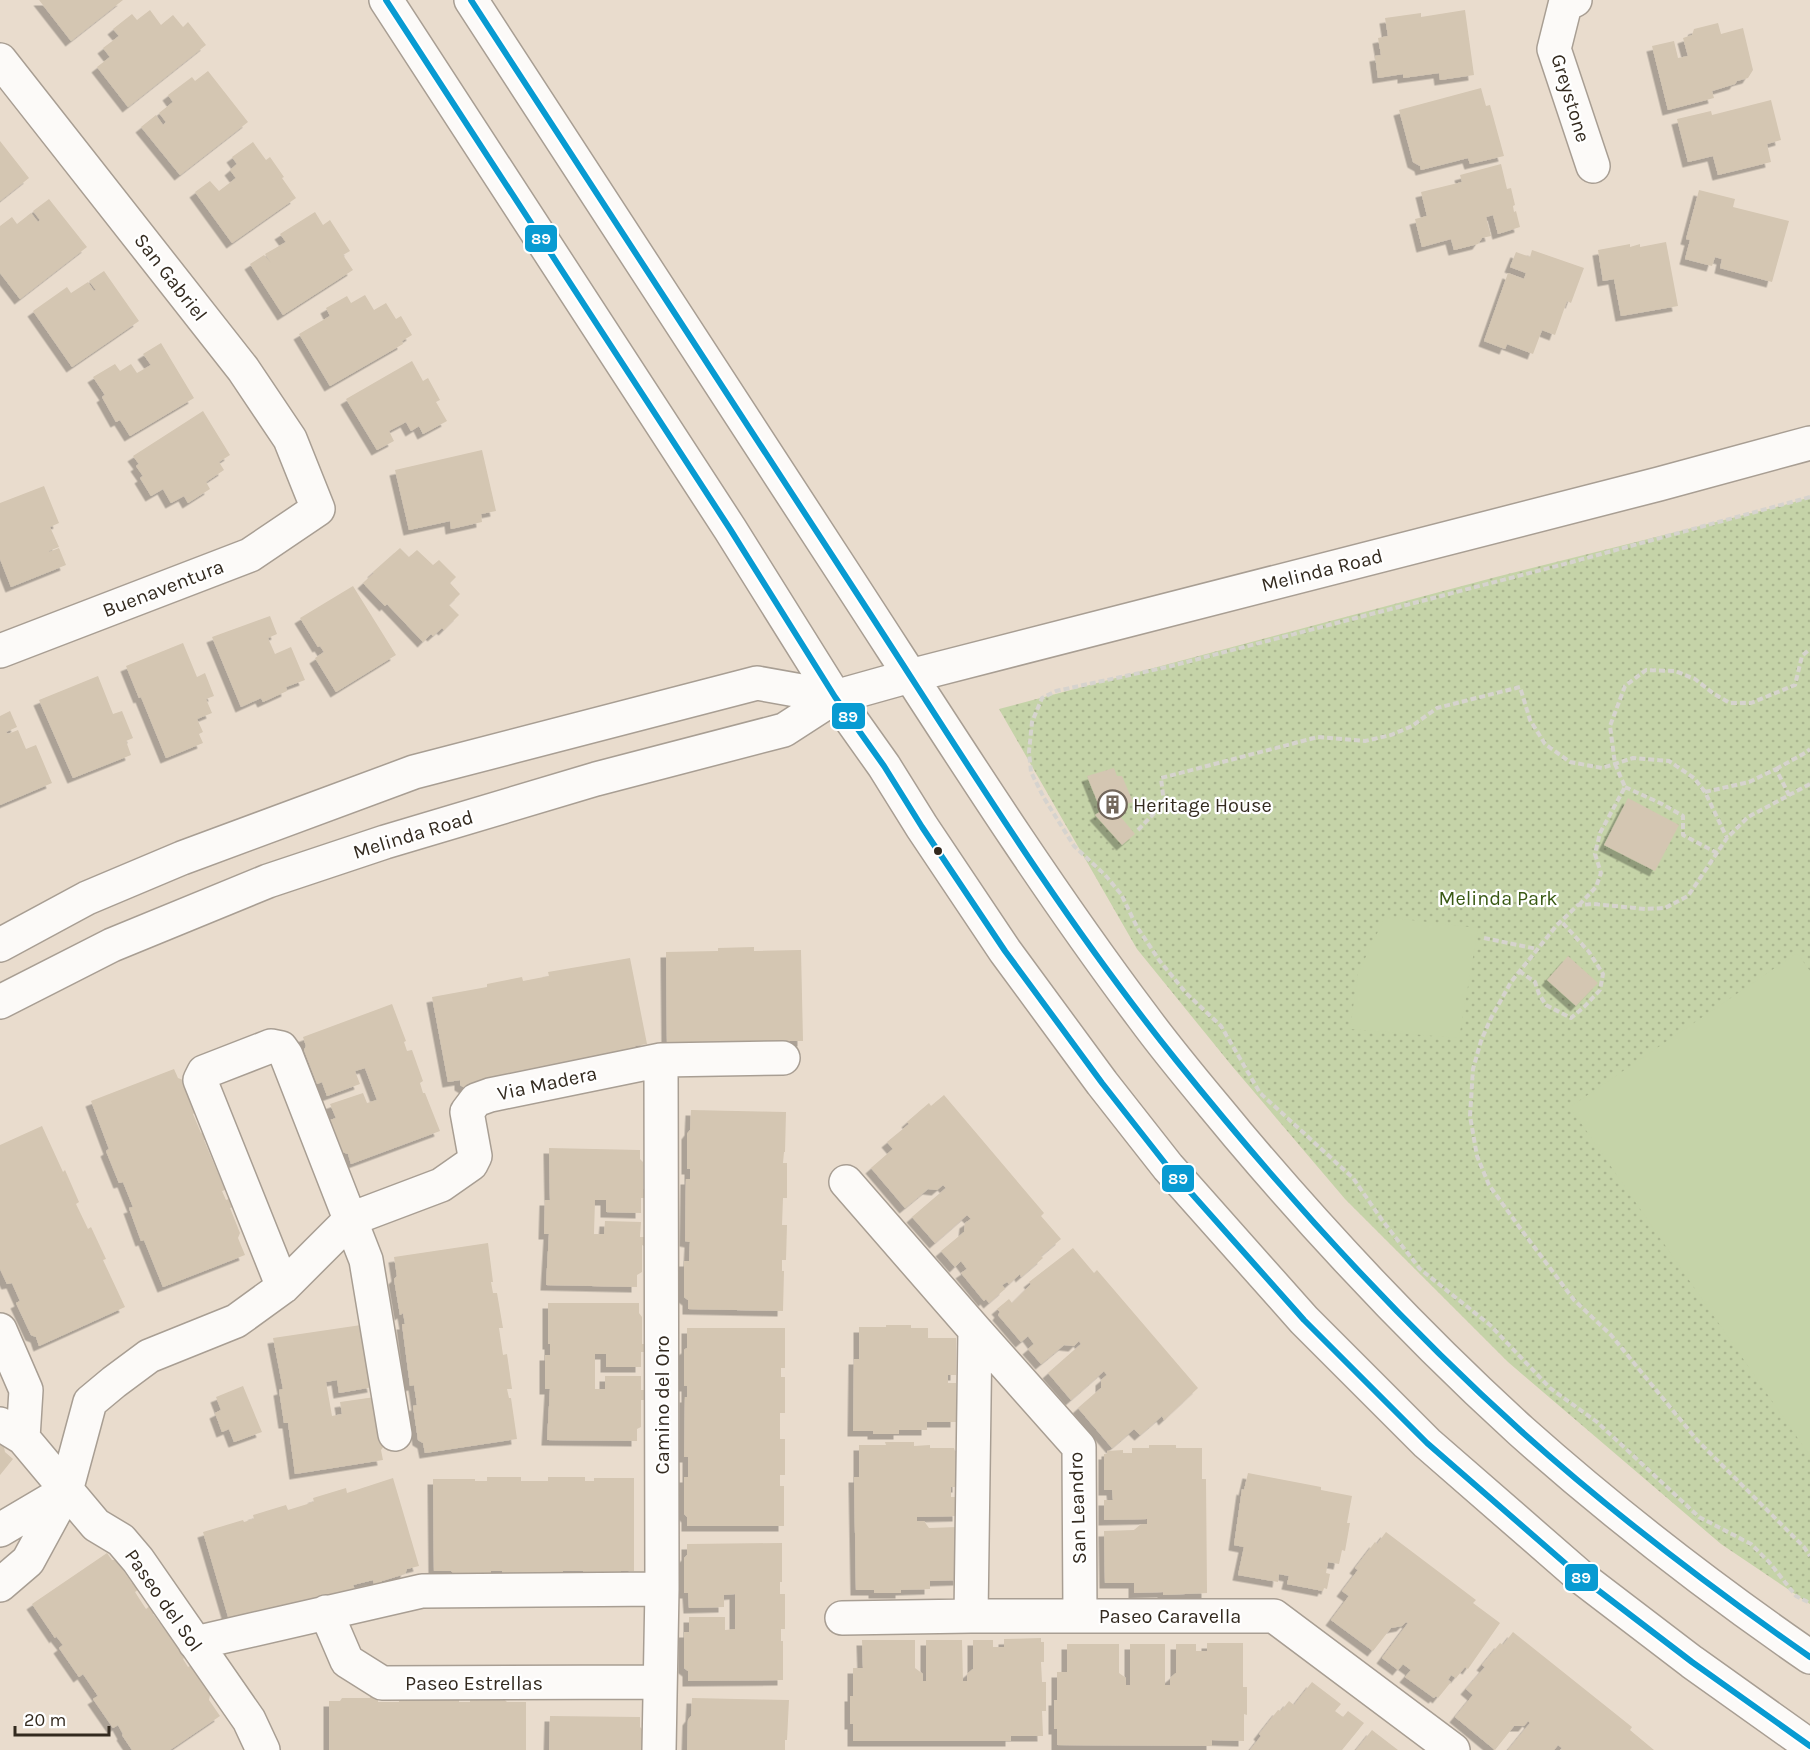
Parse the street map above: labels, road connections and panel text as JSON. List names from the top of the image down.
{
  "streets": {
    "main road": [
      "Greystone",
      "San Gabriel",
      "Melinda Road",
      "Buenaventura",
      "Via Madera",
      "Camino del Oro",
      "San Leandro",
      "Paseo del Sol",
      "Paseo Caravella",
      "Paseo Estrellas"
    ]
  },
  "crossings": [
    ["San Gabriel", "Buenaventura"],
    ["Via Madera", "Camino del Oro"],
    ["Via Madera", "Paseo del Sol"],
    ["Camino del Oro", "Paseo Estrellas"],
    ["San Leandro", "Paseo Caravella"]
  ],
  "parks": ["Melinda Park"],
  "places": {
    "building": ["Heritage House"]
  },
  "lines": ["transit line 89"],
  "scale_bar": "20 m"
}
